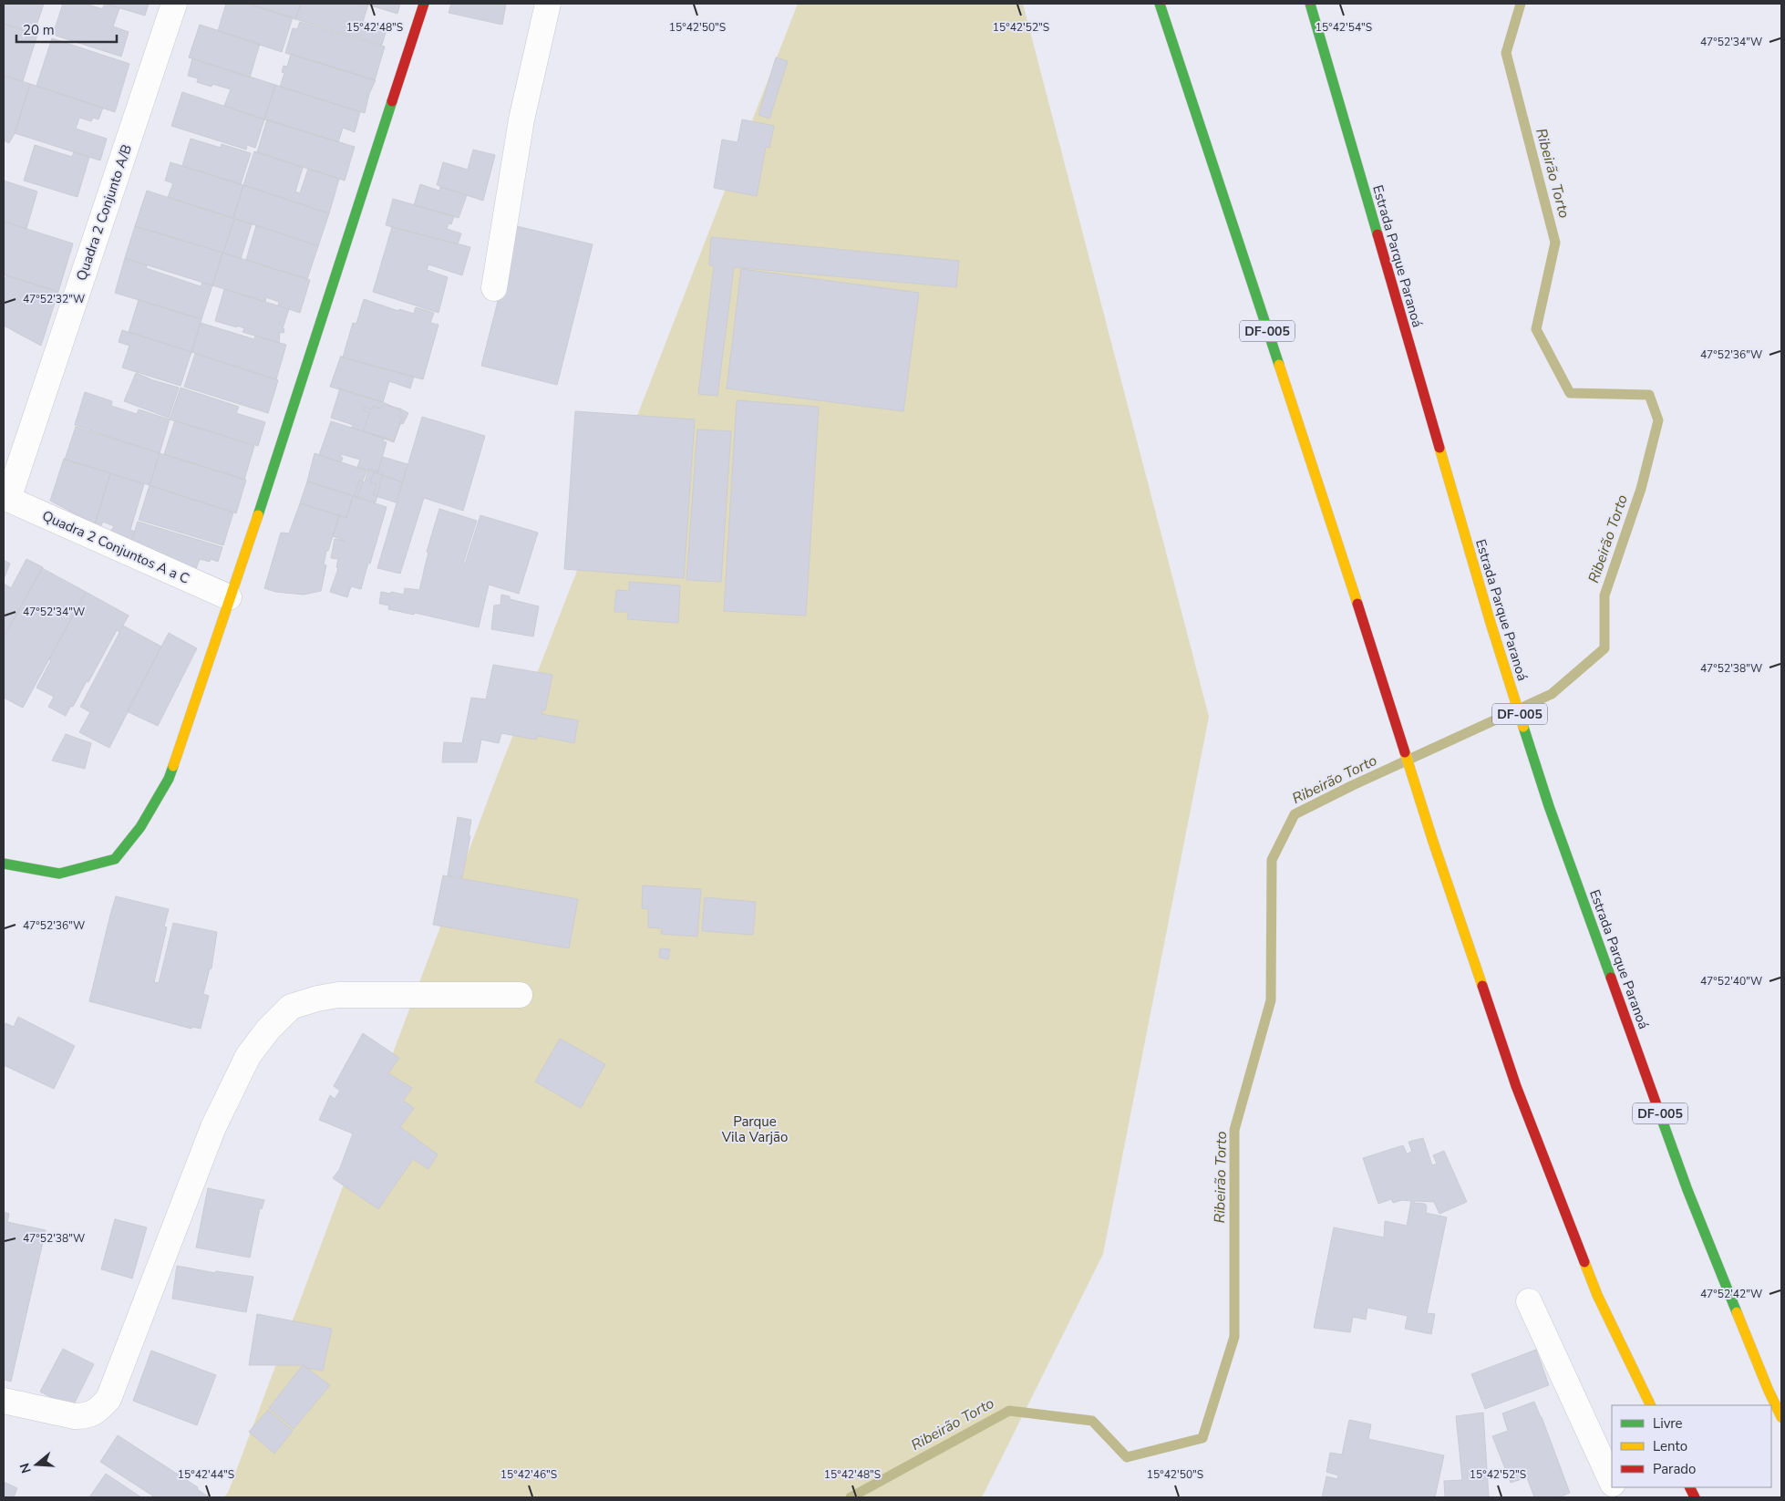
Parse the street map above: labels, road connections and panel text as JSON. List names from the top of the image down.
{
  "streets": {
    "main road": ["Estrada Parque Paranoá", "DF-005"],
    "street": ["Quadra 2 Conjunto A/B", "Quadra 2 Conjuntos A a C"]
  },
  "crossings": [
    ["Quadra 2 Conjunto A/B", "Quadra 2 Conjuntos A a C"]
  ],
  "water": ["Ribeirão Torto"],
  "parks": ["Parque Vila Varjão"],
  "legend": ["Livre", "Lento", "Parado"],
  "scale_bar": "20 m",
  "north": "left",
  "coordinates": [
    "15°42'48\"S",
    "15°42'50\"S",
    "15°42'52\"S",
    "15°42'54\"S",
    "47°52'34\"W",
    "47°52'32\"W",
    "47°52'36\"W",
    "47°52'38\"W",
    "47°52'40\"W",
    "47°52'42\"W",
    "15°42'44\"S",
    "15°42'46\"S"
  ]
}
